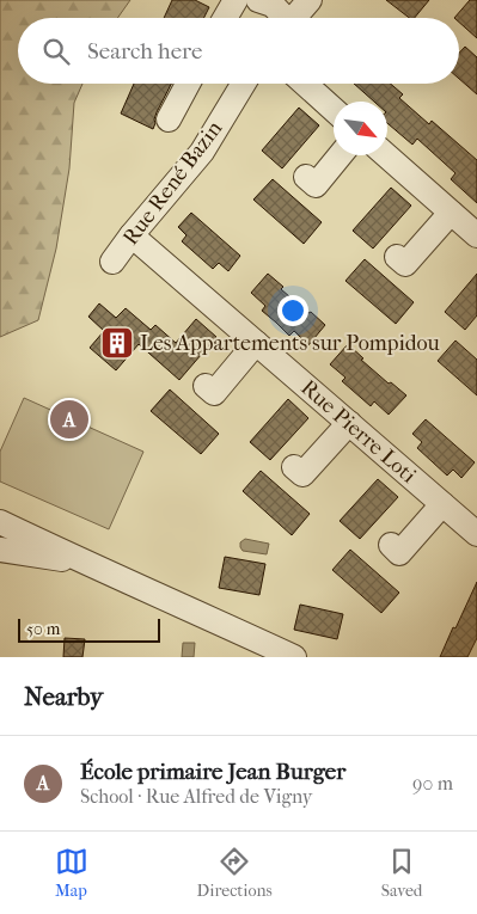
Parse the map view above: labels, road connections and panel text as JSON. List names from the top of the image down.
{
  "streets": {
    "street": ["Rue René Bazin", "Rue Pierre Loti"]
  },
  "crossings": [
    ["Rue René Bazin", "Rue Pierre Loti"]
  ],
  "places": {
    "building": ["Les Appartements sur Pompidou"]
  },
  "scale_bar": "50 m",
  "north": "bottom right",
  "page": {
    "search": "Search here",
    "pins": "A",
    "scale": "50 m",
    "heading": "Nearby",
    "list": [
      {
        "mark": "A",
        "name": "École primaire Jean Burger",
        "note": "School · Rue Alfred de Vigny",
        "value": "90 m"
      }
    ],
    "nav": ["Map", "Directions", "Saved"]
  }
}
